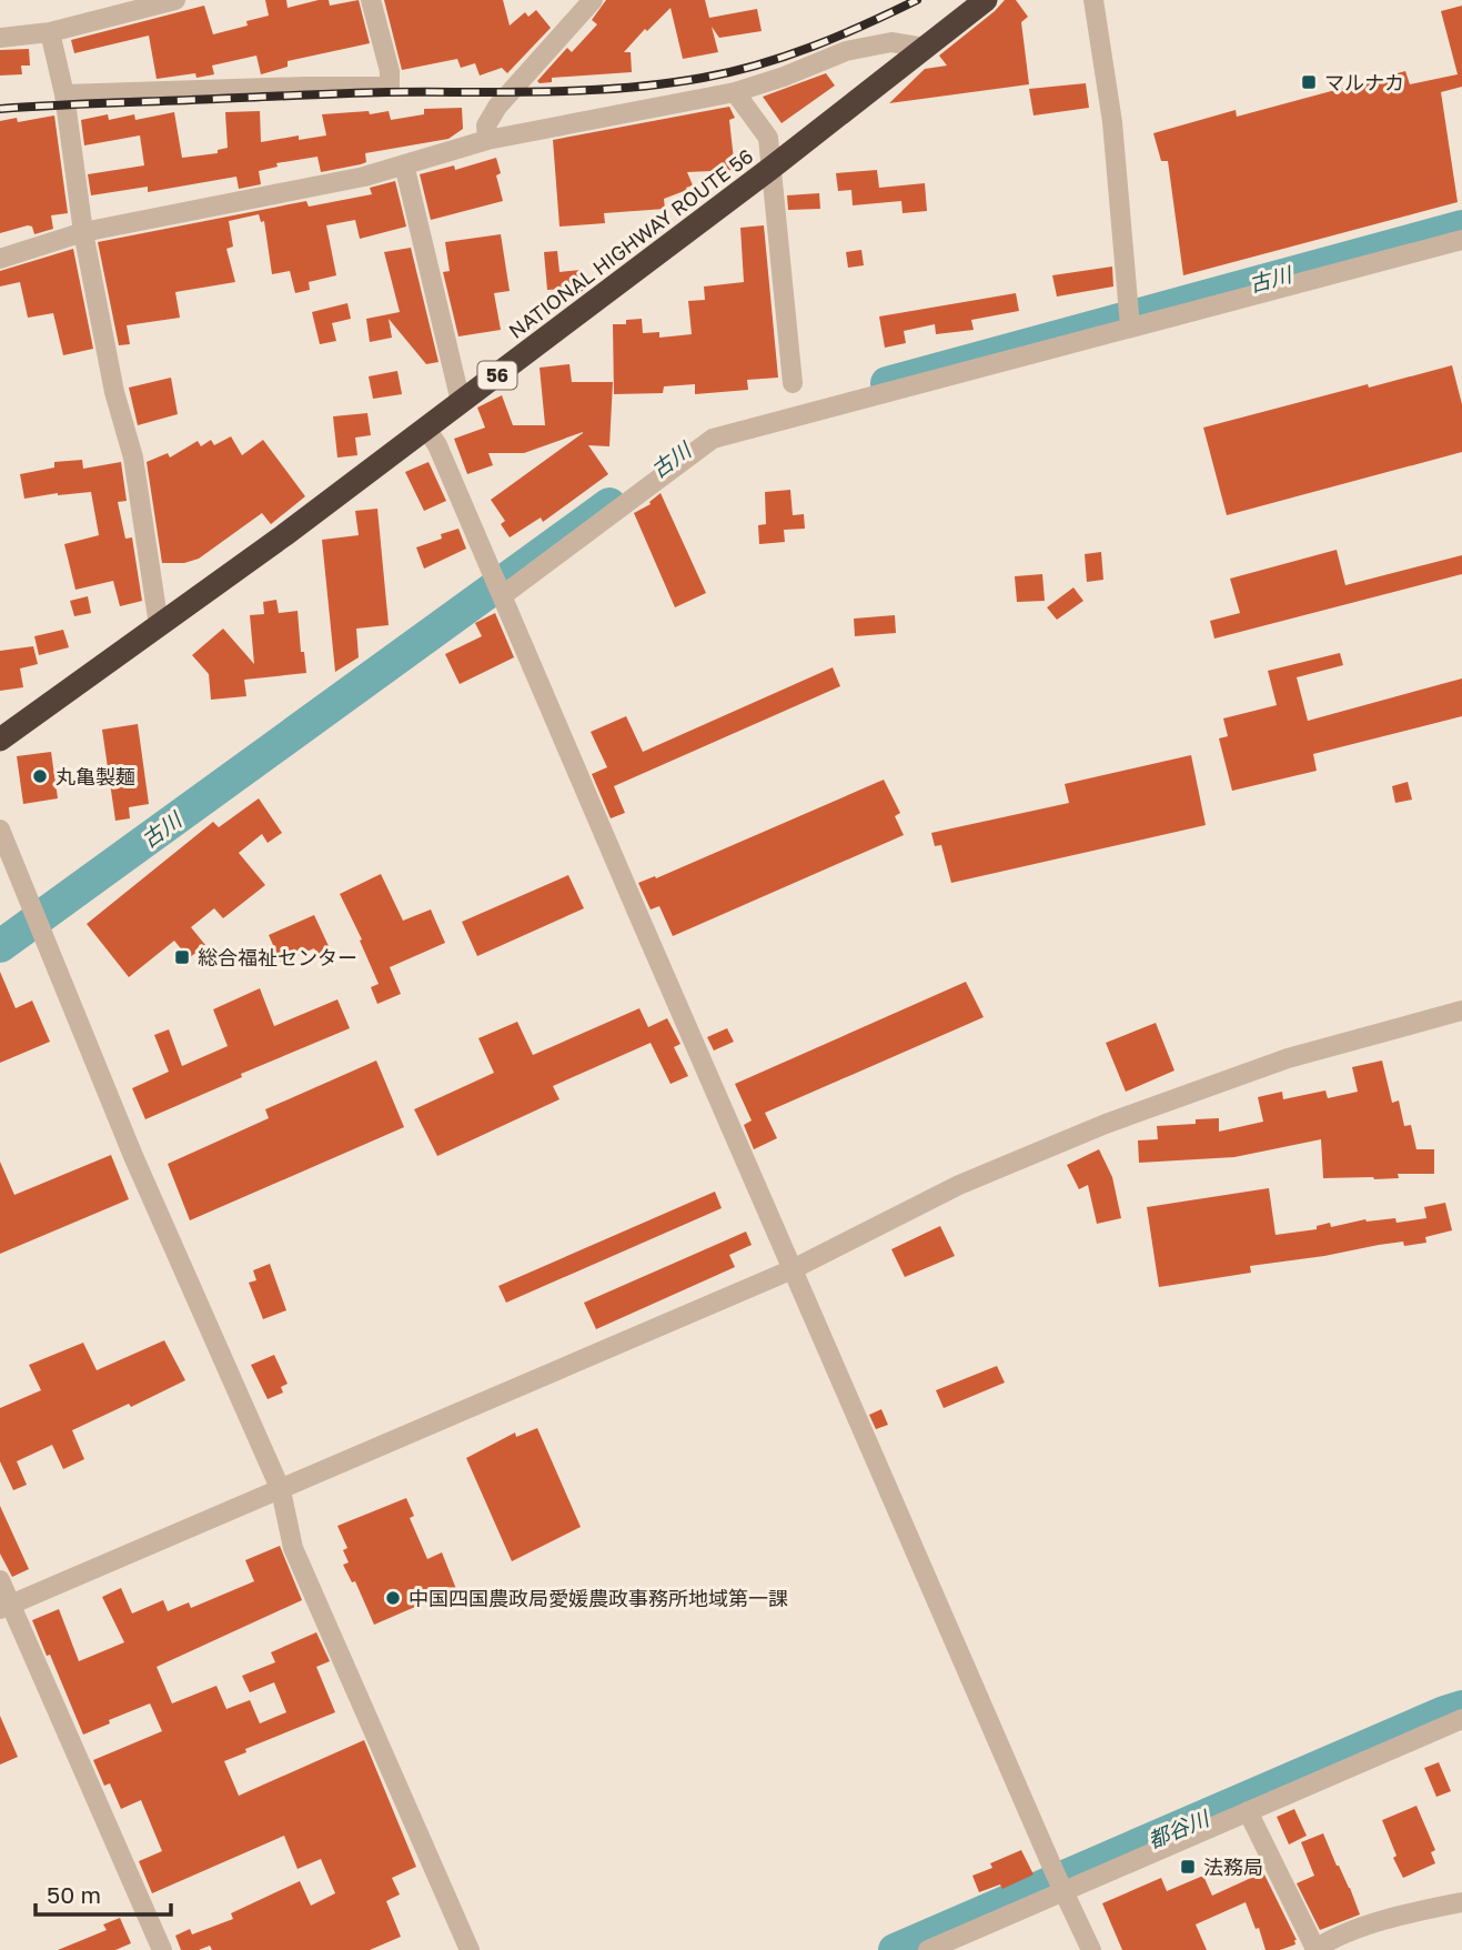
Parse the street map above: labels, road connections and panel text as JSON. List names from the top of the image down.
{
  "streets": {
    "highway": ["NATIONAL HIGHWAY ROUTE 56", "56"]
  },
  "water": ["古川", "都谷川"],
  "places": {
    "transit": ["マルナカ", "総合福祉センター", "法務局"],
    "other": ["丸亀製麺", "中国四国農政局愛媛農政事務所地域第一課"]
  },
  "scale_bar": "50 m"
}
